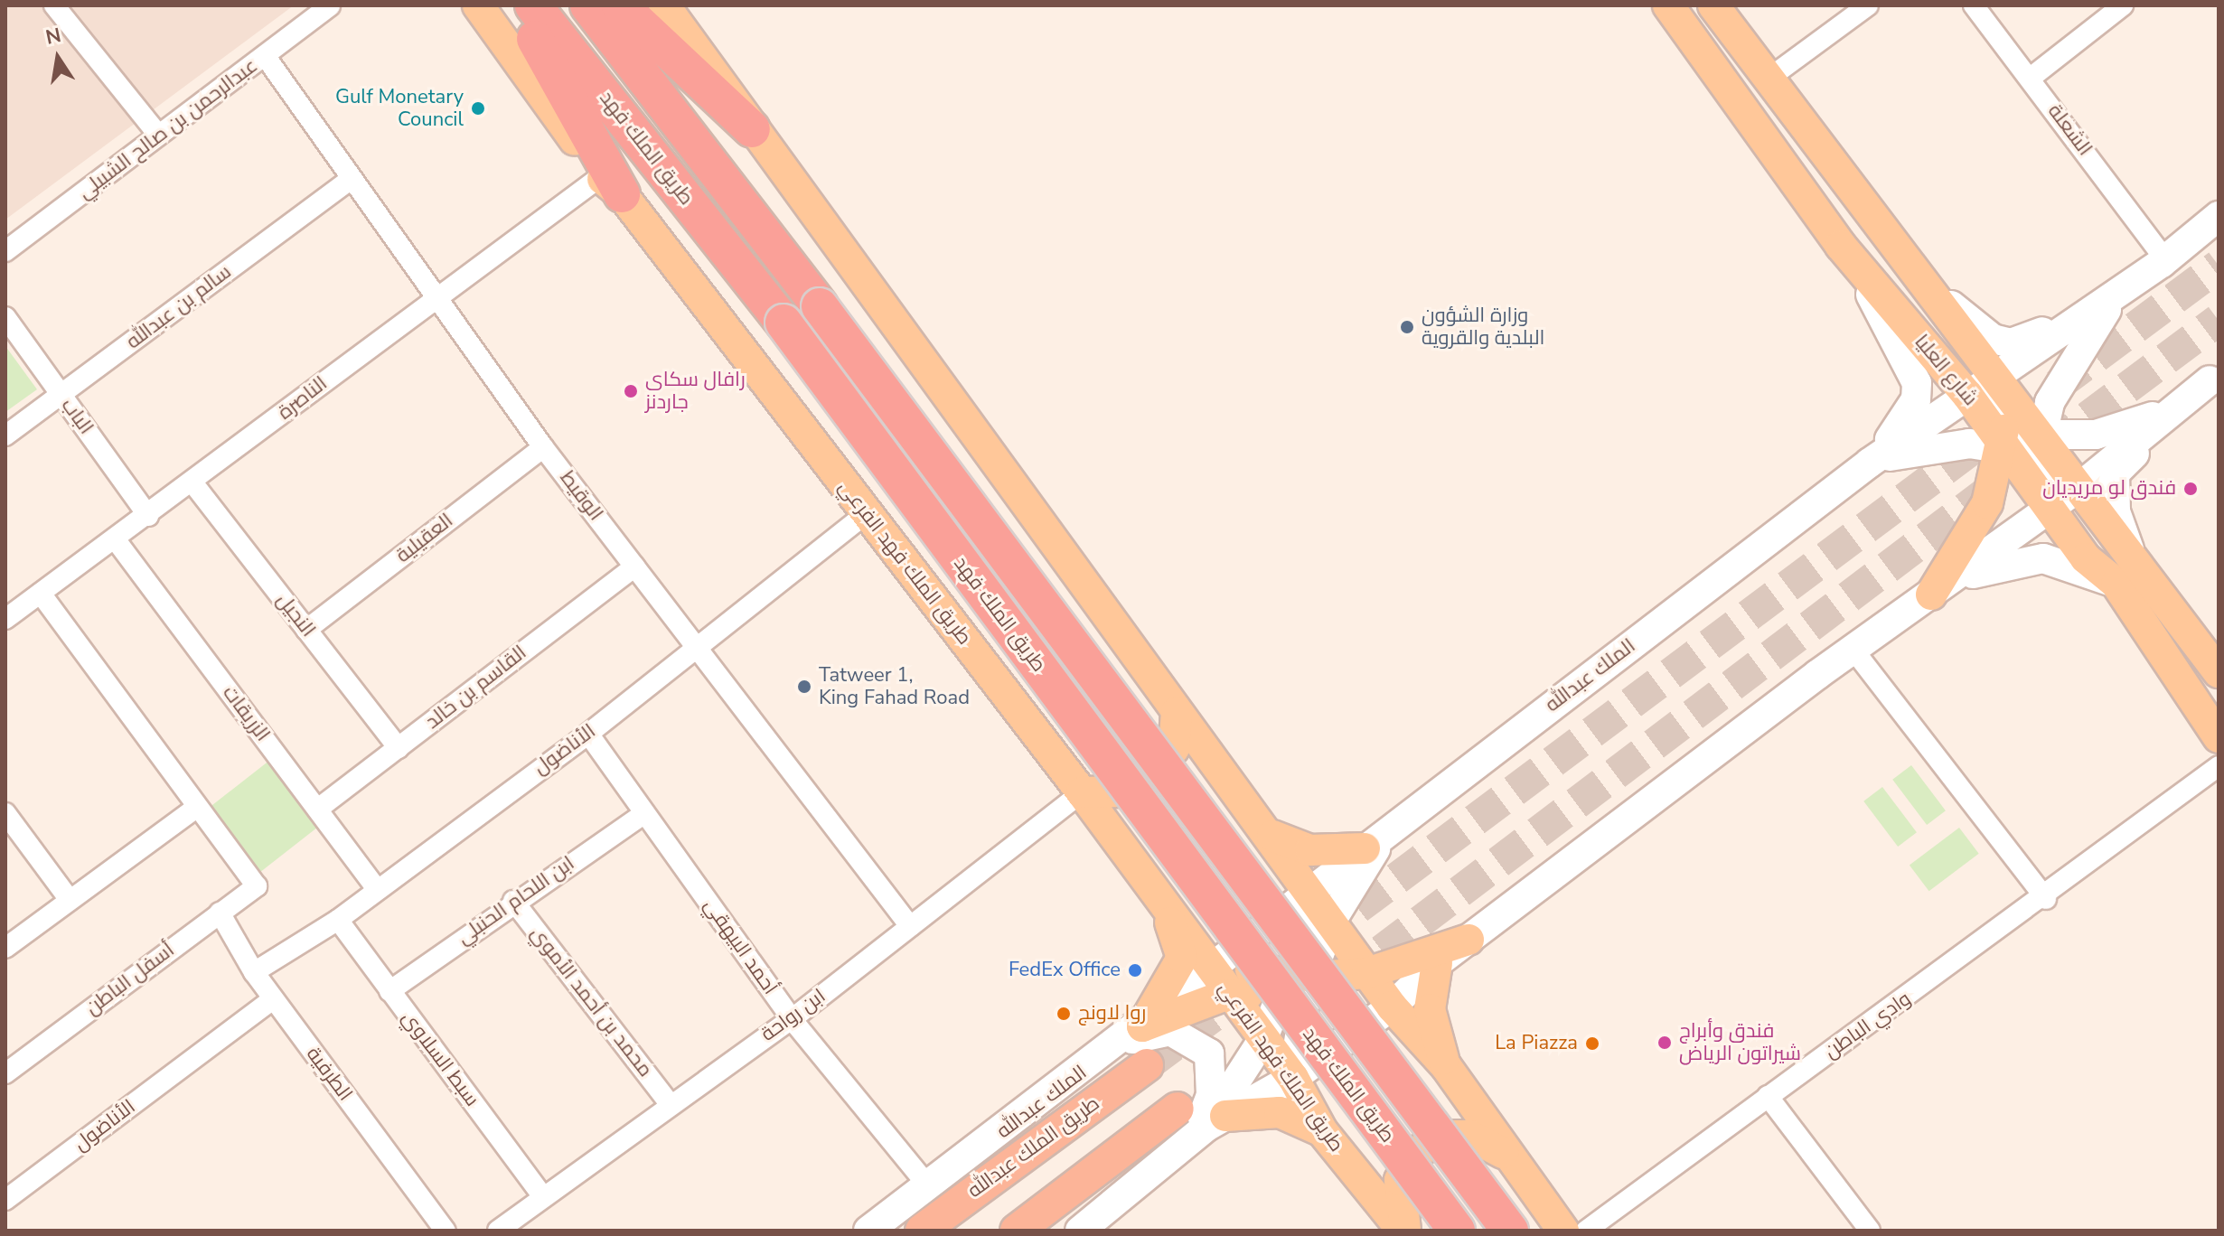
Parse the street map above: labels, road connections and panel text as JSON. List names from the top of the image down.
{
  "streets": {
    "highway": ["طريق الملك فهد", "طريق الملك عبدالله"],
    "main road": ["شارع العليا", "طريق الملك فهد الفرعي", "الملك عبدالله"],
    "street": [
      "عبدالرحمن بن صالح الشبيلي",
      "الشعلة",
      "سالم بن عبدالله",
      "الناصرة",
      "الباب",
      "الوقيط",
      "العقيلية",
      "النجيل",
      "القاسم بن خالد",
      "الزريقات",
      "الأناضول",
      "ابن اللحام الحنبلي",
      "أحمد البيهقي",
      "أسفل الباطن",
      "محمد بن أحمد الأموي",
      "ابن رواحة",
      "وادي الباطن",
      "سبط السلاوي",
      "الطرفية"
    ]
  },
  "crossings": [
    ["عبدالرحمن بن صالح الشبيلي", "الوقيط"],
    ["سالم بن عبدالله", "الباب"],
    ["سالم بن عبدالله", "الوقيط"],
    ["الناصرة", "الباب"],
    ["الناصرة", "الوقيط"],
    ["الناصرة", "طريق الملك فهد الفرعي"],
    ["الناصرة", "النجيل"],
    ["الناصرة", "الزريقات"],
    ["الوقيط", "العقيلية"],
    ["الوقيط", "القاسم بن خالد"],
    ["الوقيط", "الأناضول"],
    ["الوقيط", "ابن رواحة"],
    ["العقيلية", "النجيل"],
    ["طريق الملك فهد الفرعي", "الملك عبدالله"],
    ["طريق الملك فهد الفرعي", "الأناضول"],
    ["طريق الملك فهد الفرعي", "ابن رواحة"],
    ["النجيل", "القاسم بن خالد"],
    ["الملك عبدالله", "أحمد البيهقي"],
    ["القاسم بن خالد", "الزريقات"],
    ["الزريقات", "الأناضول"],
    ["الأناضول", "أحمد البيهقي"],
    ["الأناضول", "سبط السلاوي"],
    ["الأناضول", "الطرفية"],
    ["ابن اللحام الحنبلي", "أحمد البيهقي"],
    ["ابن اللحام الحنبلي", "محمد بن أحمد الأموي"],
    ["ابن اللحام الحنبلي", "سبط السلاوي"],
    ["أحمد البيهقي", "ابن رواحة"],
    ["أسفل الباطن", "الطرفية"],
    ["محمد بن أحمد الأموي", "ابن رواحة"],
    ["ابن رواحة", "سبط السلاوي"]
  ],
  "places": [
    "Gulf Monetary Council",
    "وزارة الشؤون البلدية والقروية",
    "رافال سكاي جاردنز",
    "فندق لو مريديان",
    "Tatweer 1, King Fahad Road",
    "FedEx Office",
    "روا لاونج",
    "فندق وأبراج شيراتون الرياض",
    "La Piazza"
  ],
  "north": "top"
}
